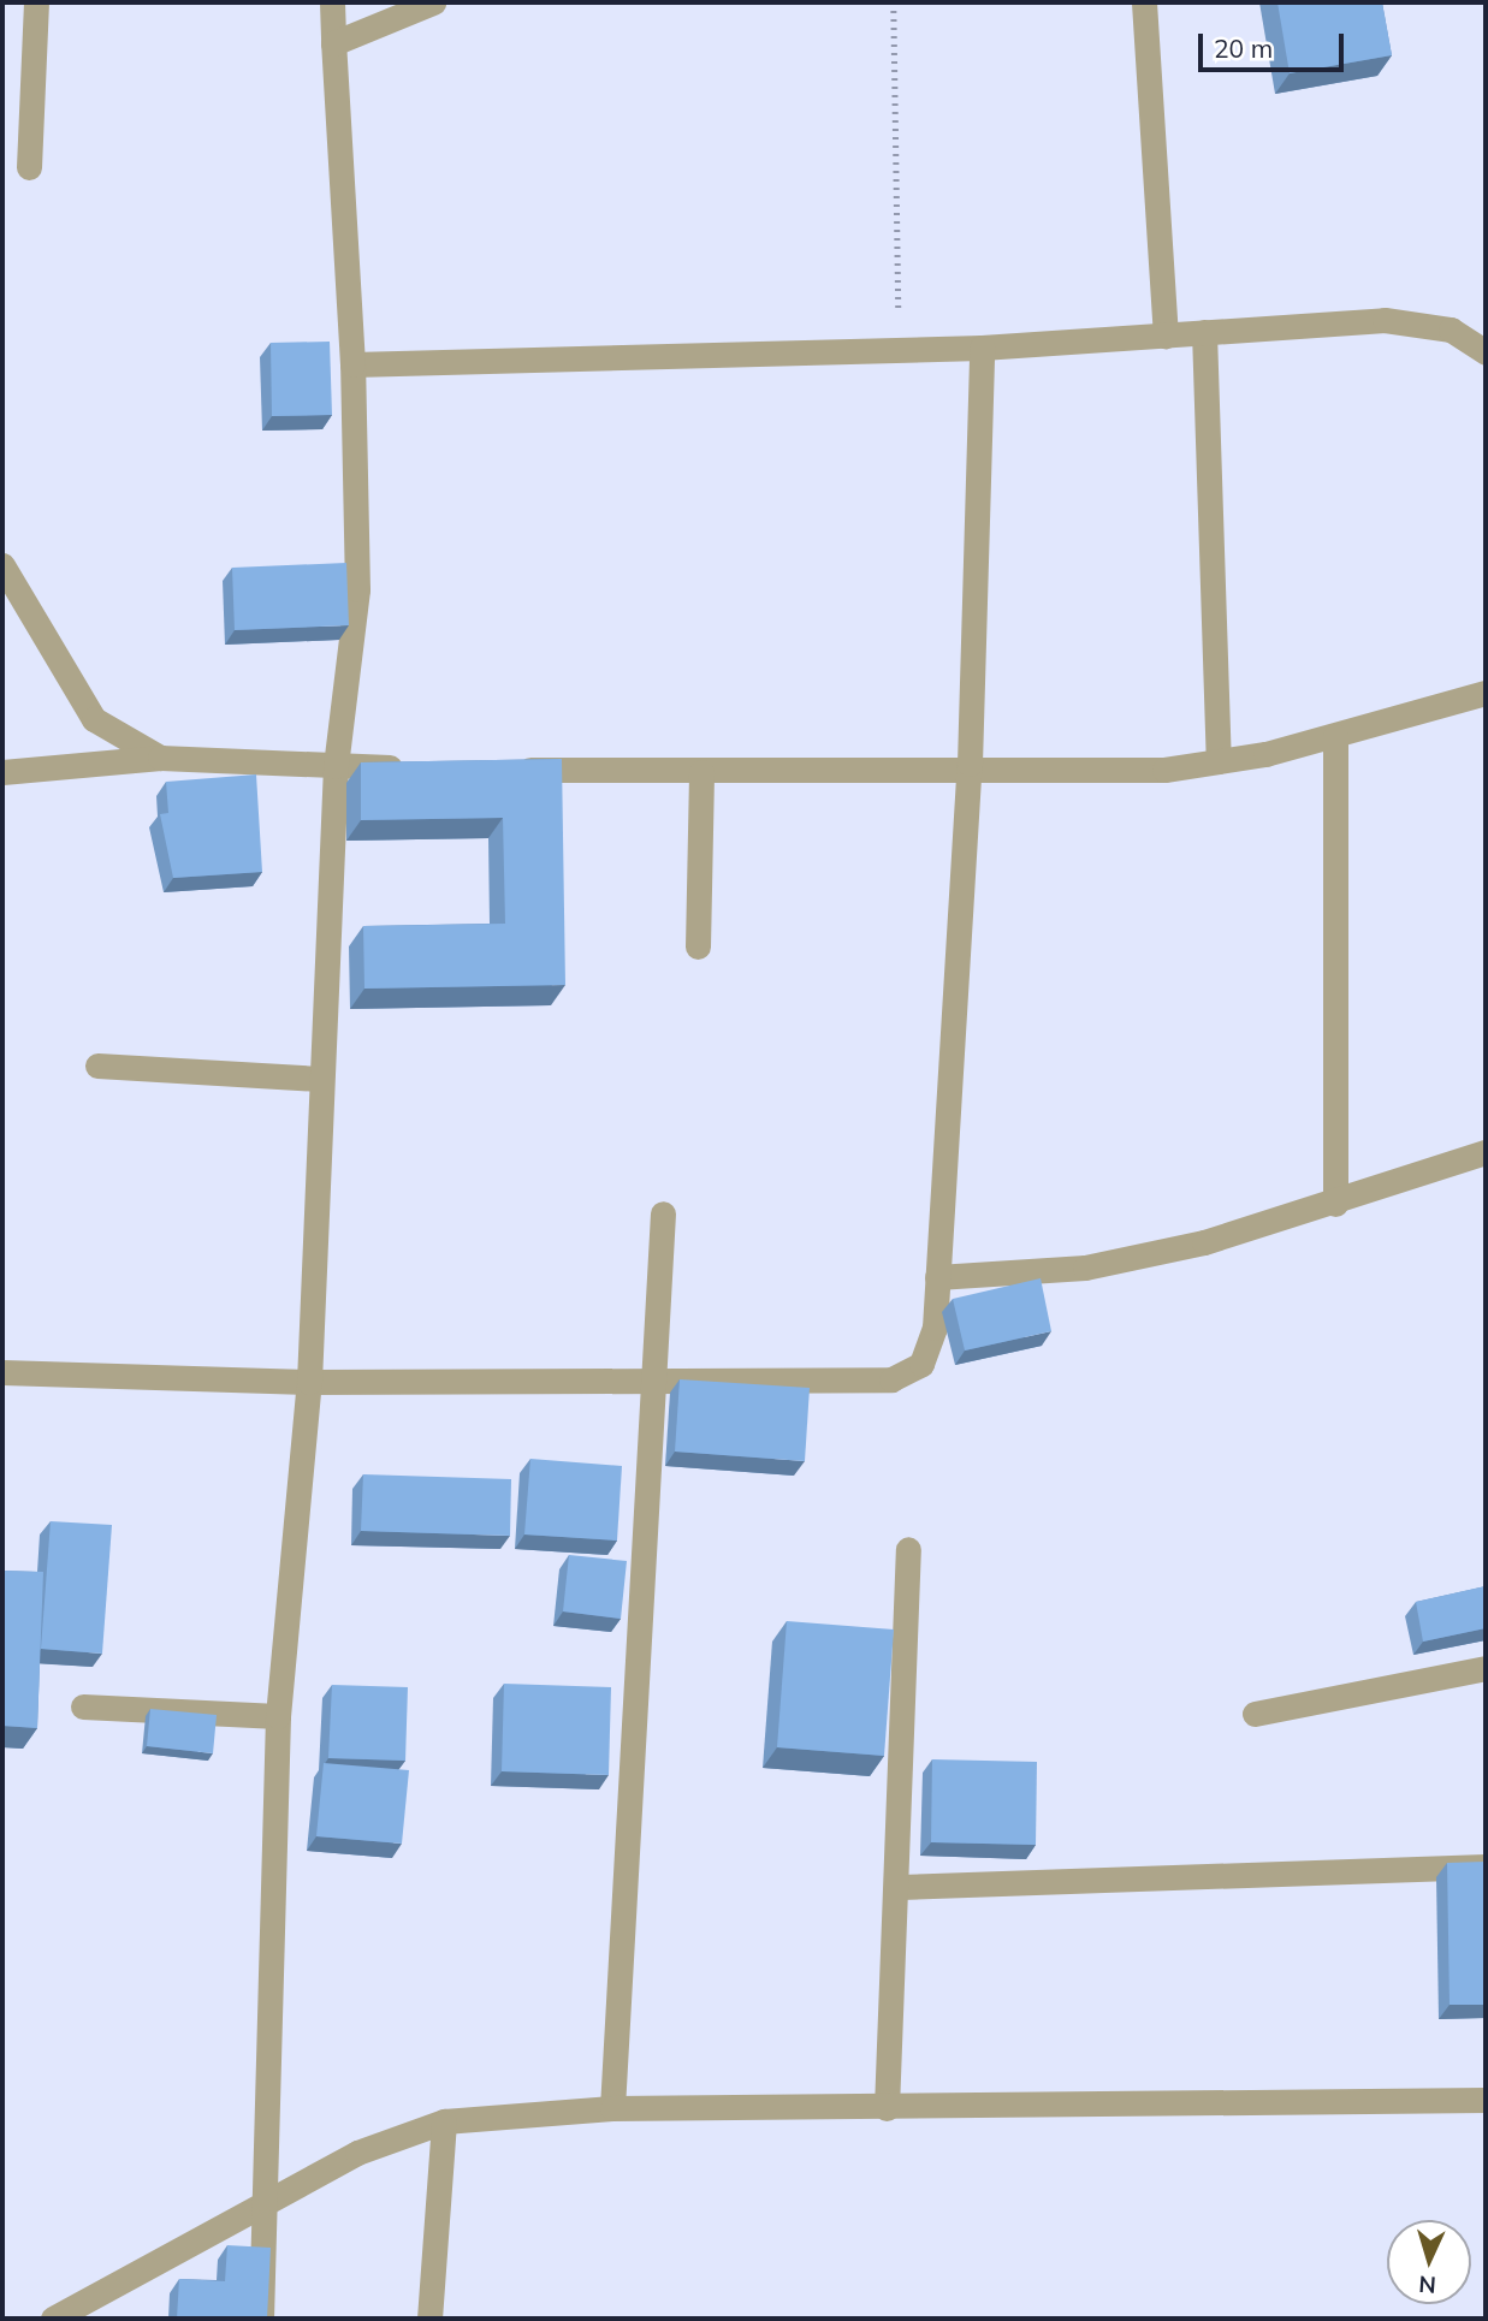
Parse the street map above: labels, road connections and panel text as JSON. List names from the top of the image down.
{
  "scale_bar": "20 m",
  "north": "bottom"
}
